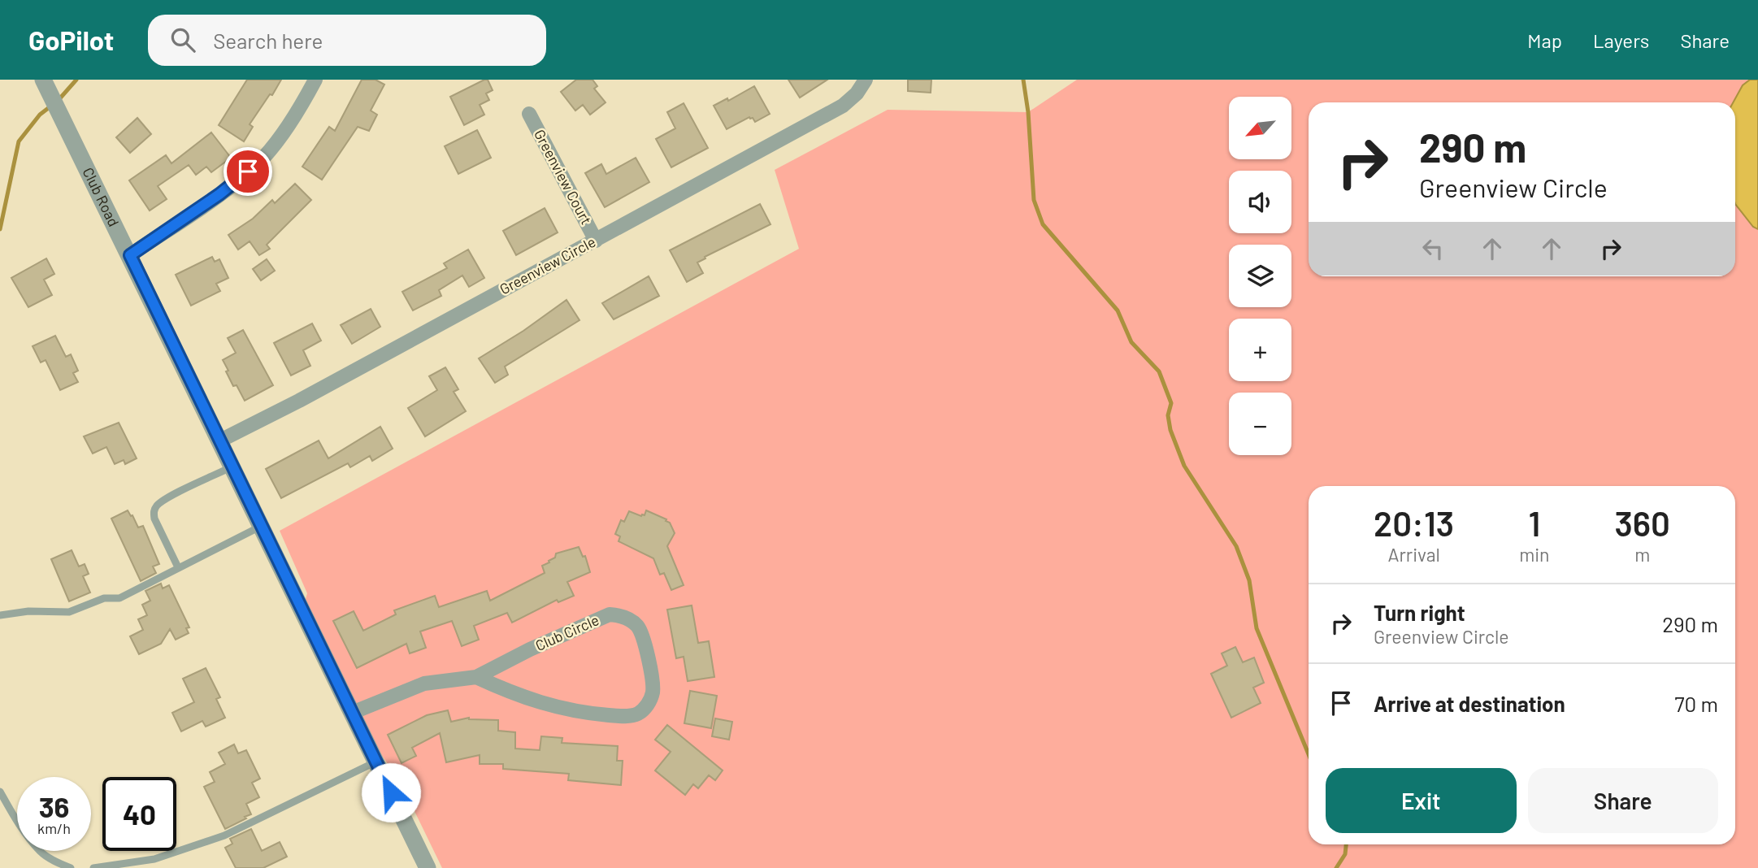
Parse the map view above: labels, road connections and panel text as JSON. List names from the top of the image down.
{
  "streets": {
    "street": [
      "Greenview Court",
      "Club Road",
      "Greenview Circle",
      "Club Circle"
    ]
  },
  "crossings": [
    ["Greenview Court", "Greenview Circle"],
    ["Club Road", "Greenview Circle"],
    ["Club Road", "Club Circle"]
  ],
  "north": "bottom left",
  "page": {
    "header": "GoPilot",
    "search": "Search here",
    "nav": ["Map", "Layers", "Share"],
    "map_buttons": ["+", "−"],
    "turn": ["290 m", "Greenview Circle"],
    "eta": [
      "20:13",
      "Arrival",
      "1",
      "min",
      "360",
      "m"
    ],
    "list": [
      {
        "name": "Turn right",
        "note": "Greenview Circle",
        "value": "290 m"
      },
      {
        "name": "Arrive at destination",
        "value": "70 m"
      }
    ],
    "buttons": ["Exit", "Share"],
    "speed": "36 km/h",
    "limit": "40"
  }
}
